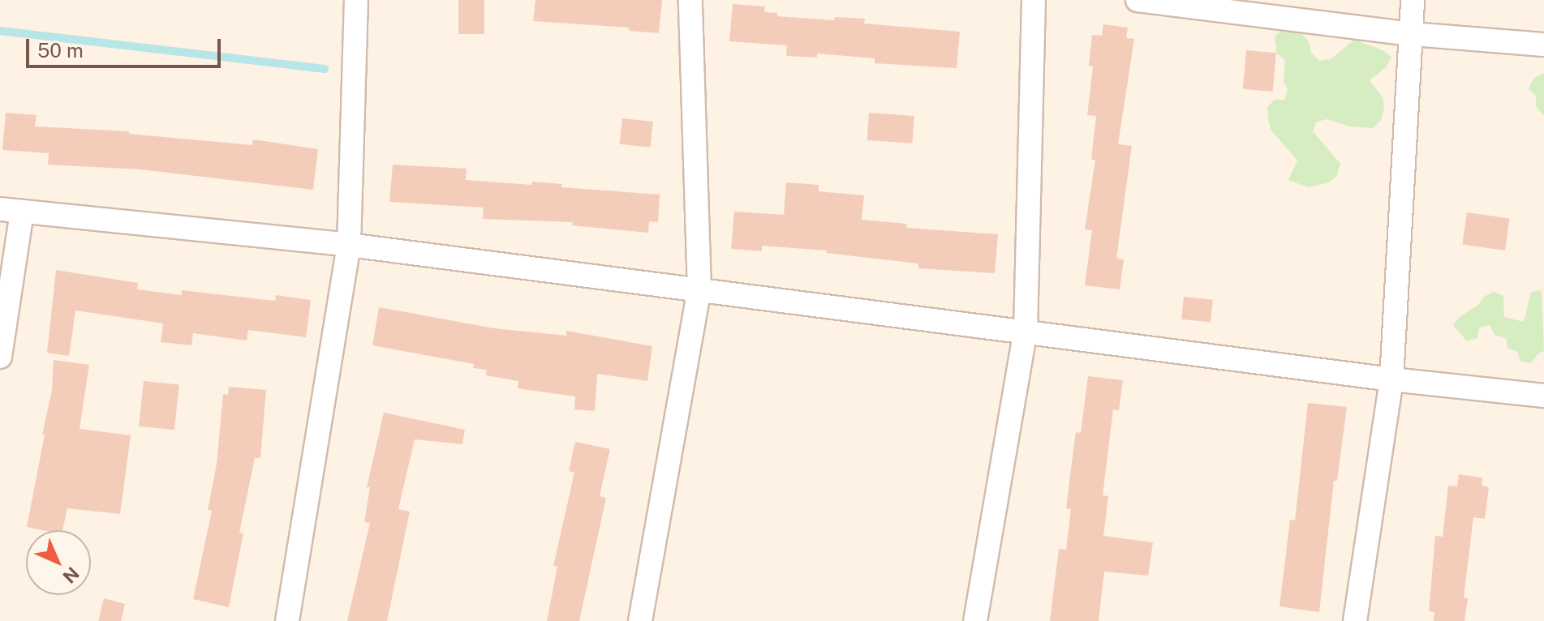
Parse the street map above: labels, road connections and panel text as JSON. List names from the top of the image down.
{
  "scale_bar": "50 m",
  "north": "bottom right"
}
